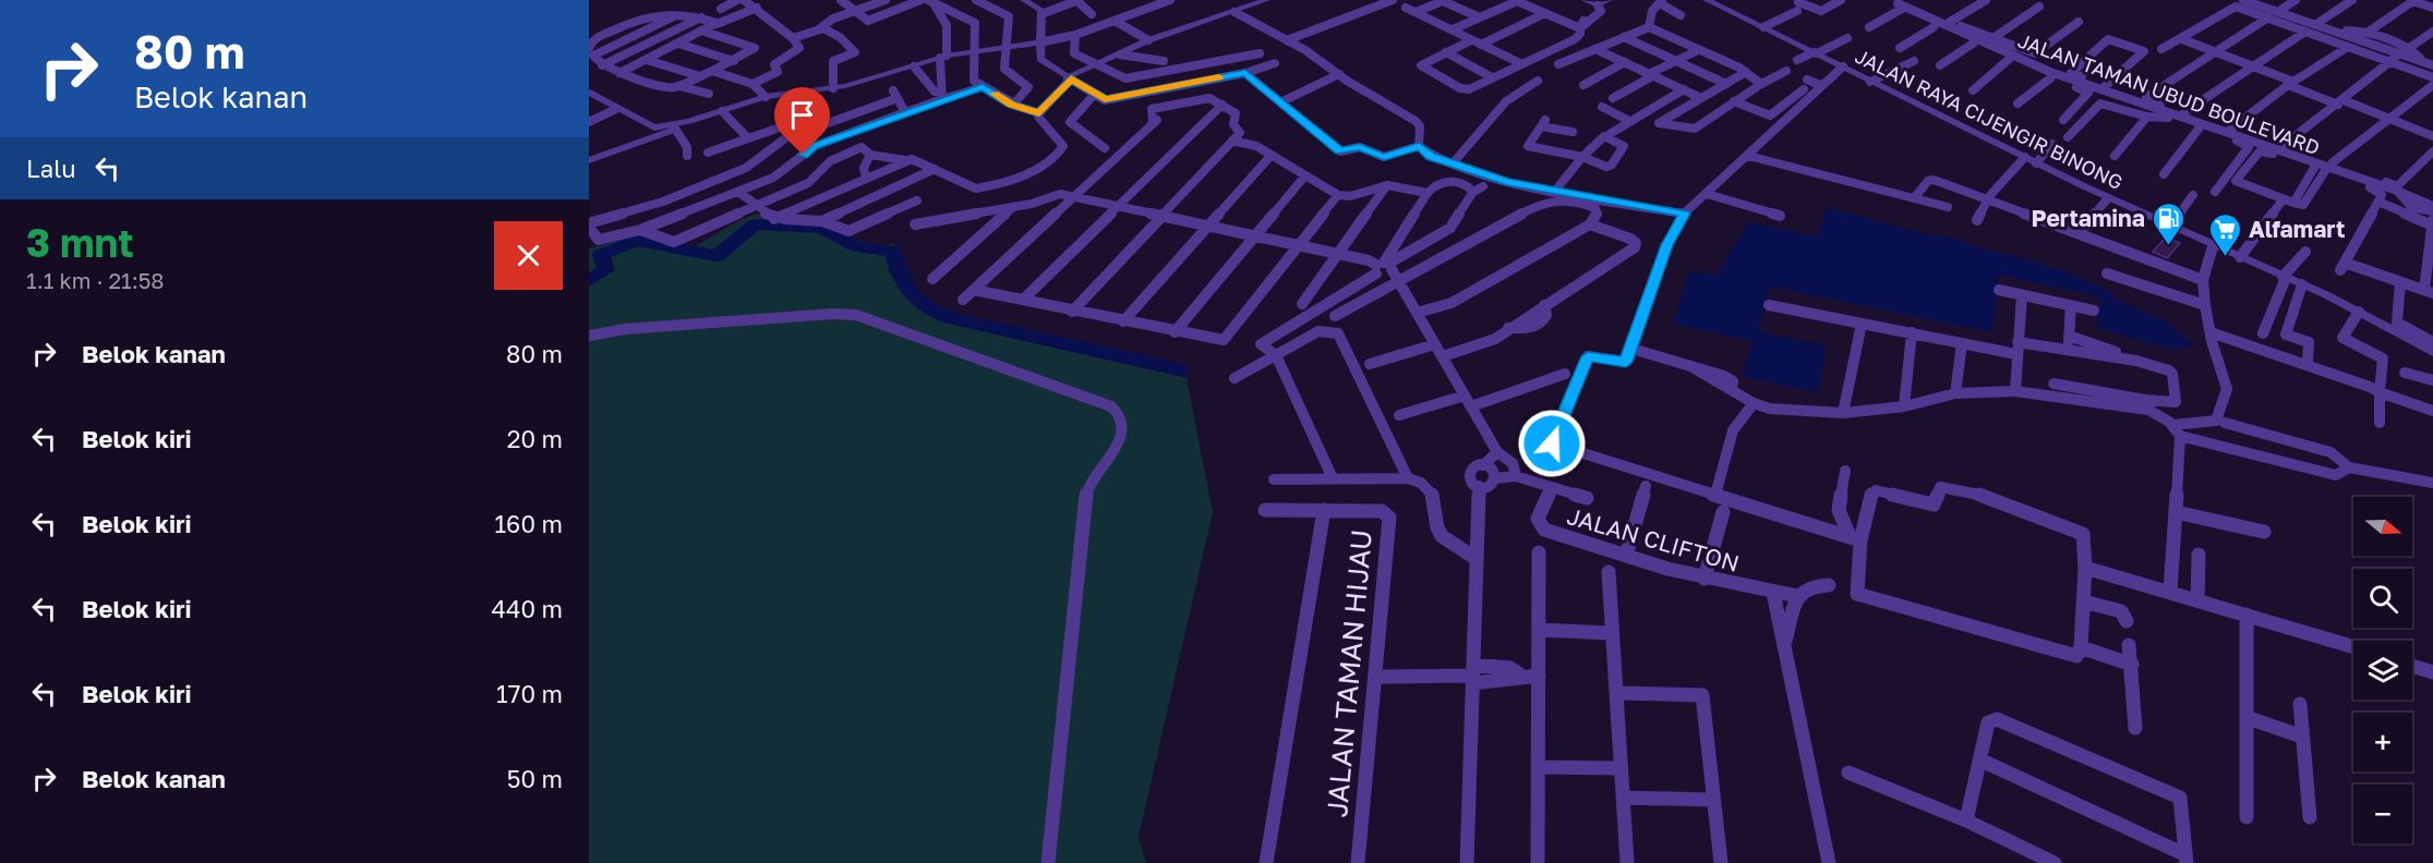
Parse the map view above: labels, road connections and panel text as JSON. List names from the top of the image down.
{
  "streets": {
    "street": [
      "JALAN TAMAN UBUD BOULEVARD",
      "JALAN RAYA CIJENGIR BINONG",
      "JALAN CLIFTON",
      "JALAN TAMAN HIJAU"
    ]
  },
  "places": {
    "fuel station": ["Pertamina"],
    "supermarket": ["Alfamart"]
  },
  "north": "right",
  "page": {
    "turn": ["80 m", "Belok kanan"],
    "then": "Lalu",
    "heading": ["3 mnt", "1.1 km · 21:58"],
    "list": [
      {
        "name": "Belok kanan",
        "value": "80 m"
      },
      {
        "name": "Belok kiri",
        "value": "20 m"
      },
      {
        "name": "Belok kiri",
        "value": "160 m"
      },
      {
        "name": "Belok kiri",
        "value": "440 m"
      },
      {
        "name": "Belok kiri",
        "value": "170 m"
      },
      {
        "name": "Belok kanan",
        "value": "50 m"
      }
    ],
    "map_buttons": ["+", "−"]
  }
}
